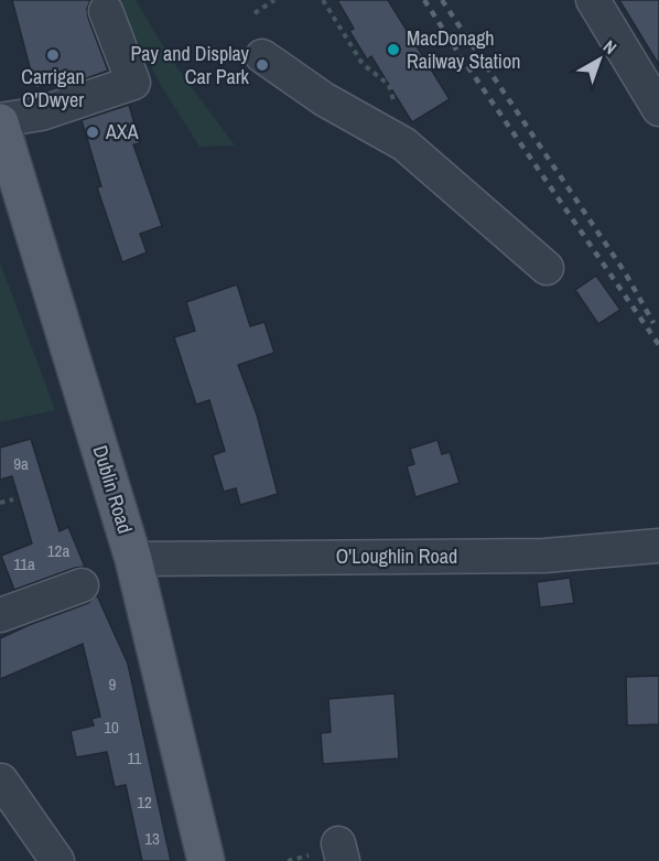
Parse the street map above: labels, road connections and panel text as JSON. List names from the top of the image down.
{
  "streets": {
    "main road": ["Dublin Road"],
    "street": ["O'Loughlin Road"]
  },
  "crossings": [
    ["Dublin Road", "O'Loughlin Road"]
  ],
  "places": [
    "MacDonagh Railway Station",
    "Carrigan O'Dwyer",
    "Pay and Display Car Park",
    "AXA"
  ],
  "house_numbers": [
    "9a",
    "12a",
    "11a",
    "9",
    "10",
    "11",
    "12",
    "13"
  ],
  "north": "top right"
}
